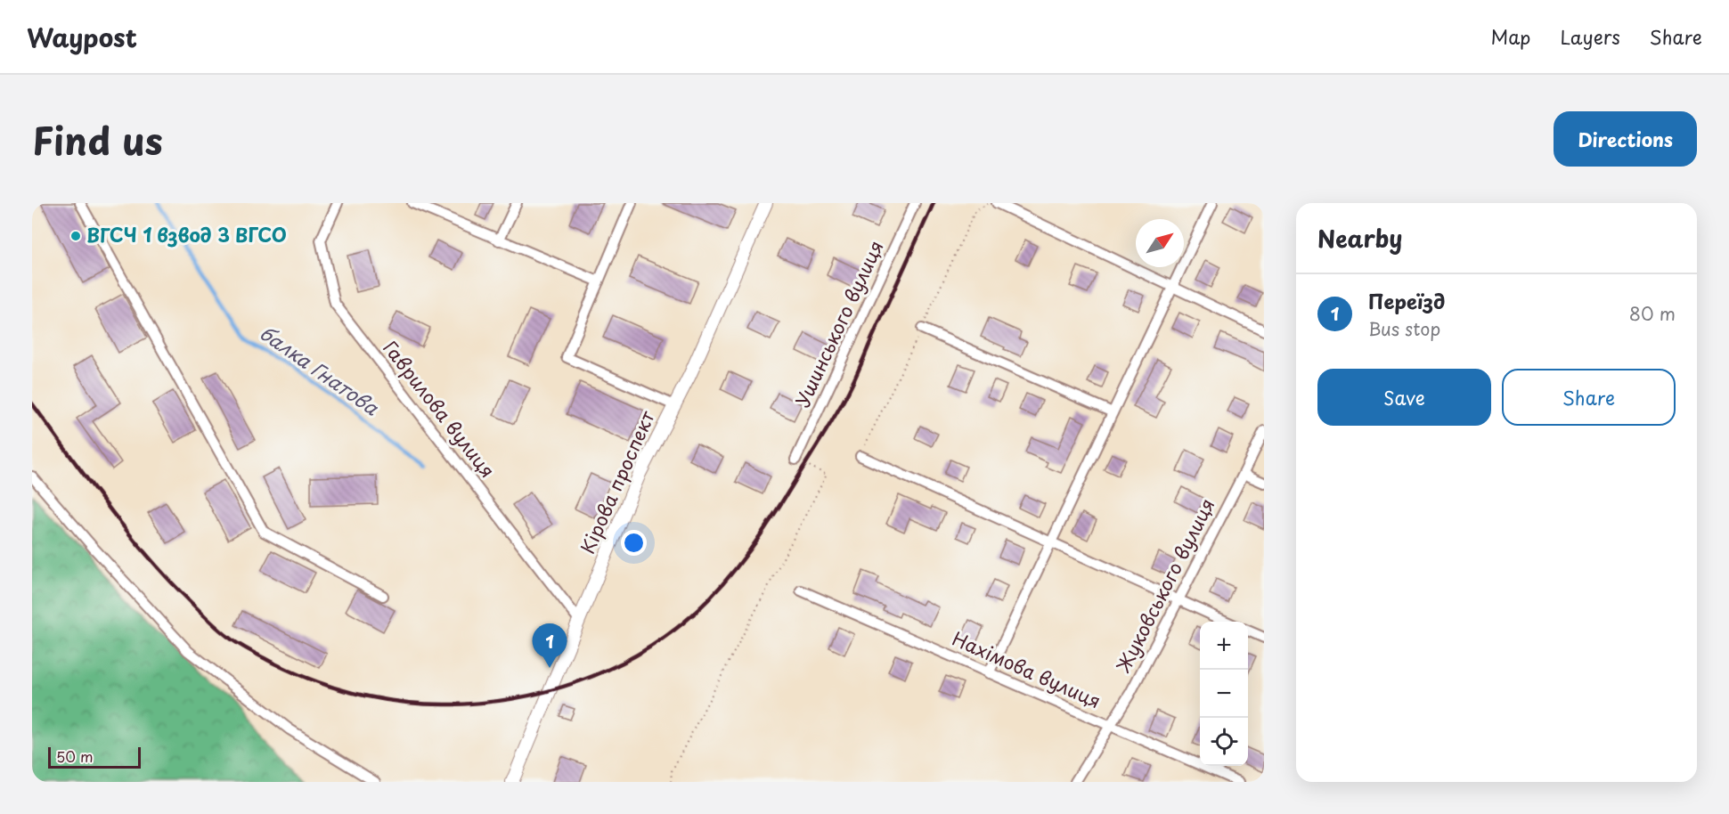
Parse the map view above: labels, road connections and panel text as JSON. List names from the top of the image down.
{
  "streets": {
    "street": [
      "Ушинського вулиця",
      "Гаврилова вулиця",
      "Кірова проспект",
      "Жуковського вулиця",
      "Нахімова вулиця"
    ]
  },
  "crossings": [
    ["Гаврилова вулиця", "Кірова проспект"],
    ["Жуковського вулиця", "Нахімова вулиця"]
  ],
  "water": ["балка Гнатова"],
  "places": ["ВГСЧ 1 взвод 3 ВГСО"],
  "scale_bar": "50 m",
  "north": "top right",
  "page": {
    "header": "Waypost",
    "nav": ["Map", "Layers", "Share"],
    "title": "Find us",
    "buttons": [
      "Directions",
      ["Save", "Share"]
    ],
    "heading": "Nearby",
    "list": [
      {
        "mark": "1",
        "name": "Переїзд",
        "note": "Bus stop",
        "value": "80 m"
      }
    ],
    "map_buttons": ["+", "−"],
    "pins": "1",
    "scale": "50 m"
  }
}
